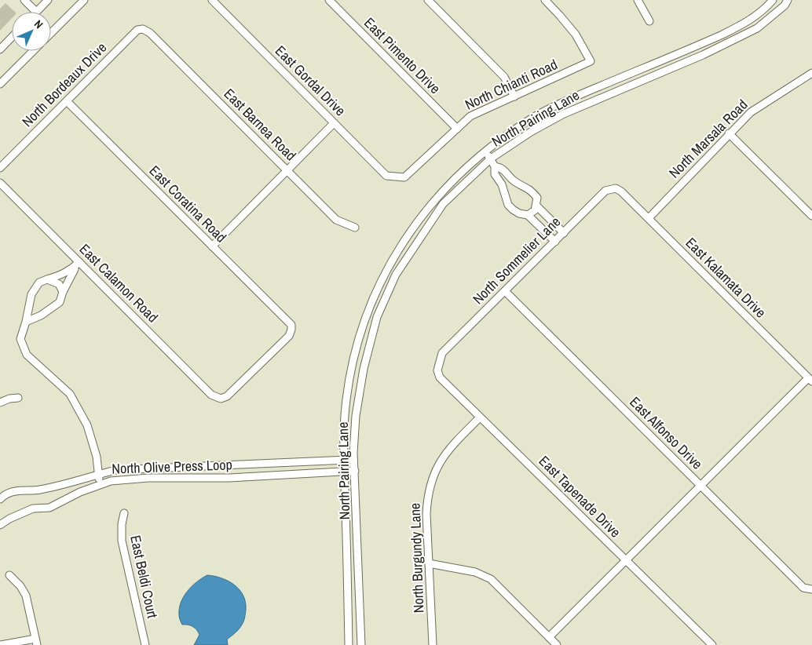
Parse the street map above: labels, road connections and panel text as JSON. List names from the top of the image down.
{
  "streets": {
    "street": [
      "East Pimento Drive",
      "East Gordal Drive",
      "North Bordeaux Drive",
      "North Chianti Road",
      "North Pairing Lane",
      "East Barnea Road",
      "North Marsala Road",
      "East Coratina Road",
      "North Sommelier Lane",
      "East Kalamata Drive",
      "East Calamon Road",
      "East Alfonso Drive",
      "North Olive Press Loop",
      "East Tapenade Drive",
      "North Burgundy Lane",
      "East Beldi Court"
    ]
  },
  "crossings": [
    ["East Pimento Drive", "North Chianti Road"],
    ["East Gordal Drive", "North Chianti Road"],
    ["North Bordeaux Drive", "East Barnea Road"],
    ["North Bordeaux Drive", "East Coratina Road"],
    ["North Pairing Lane", "North Olive Press Loop"],
    ["North Marsala Road", "East Kalamata Drive"],
    ["East Coratina Road", "East Calamon Road"],
    ["North Sommelier Lane", "East Kalamata Drive"],
    ["North Sommelier Lane", "East Alfonso Drive"],
    ["North Sommelier Lane", "East Tapenade Drive"],
    ["East Tapenade Drive", "North Burgundy Lane"]
  ],
  "north": "top right"
}
